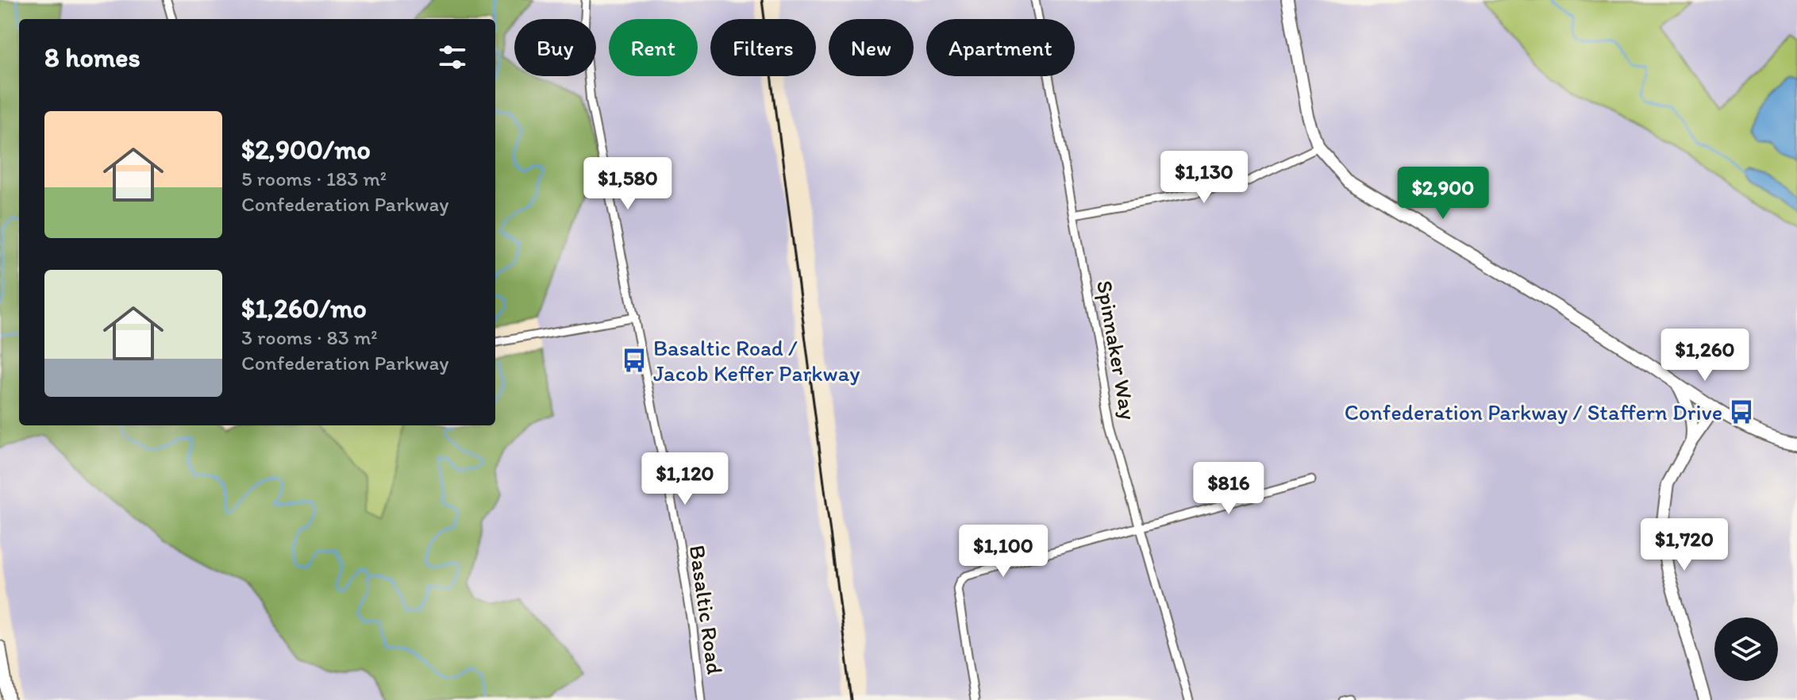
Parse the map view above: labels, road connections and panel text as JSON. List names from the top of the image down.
{
  "streets": {
    "street": ["Spinnaker Way", "Basaltic Road"]
  },
  "places": {
    "bus stop": ["Basaltic Road / Jacob Keffer Parkway", "Confederation Parkway / Staffern Drive"]
  },
  "page": {
    "chip": [
      "Buy",
      "Rent",
      "Filters",
      "New",
      "Apartment"
    ],
    "heading": "8 homes",
    "list": [
      {
        "name": "$2,900/mo",
        "note": "5 rooms · 183 m² · Confederation Parkway"
      },
      {
        "name": "$1,260/mo",
        "note": "3 rooms · 83 m² · Confederation Parkway"
      }
    ],
    "price": [
      "$1,130",
      "$1,580",
      "$2,900",
      "$1,260",
      "$1,120",
      "$816",
      "$1,720",
      "$1,100"
    ]
  }
}
